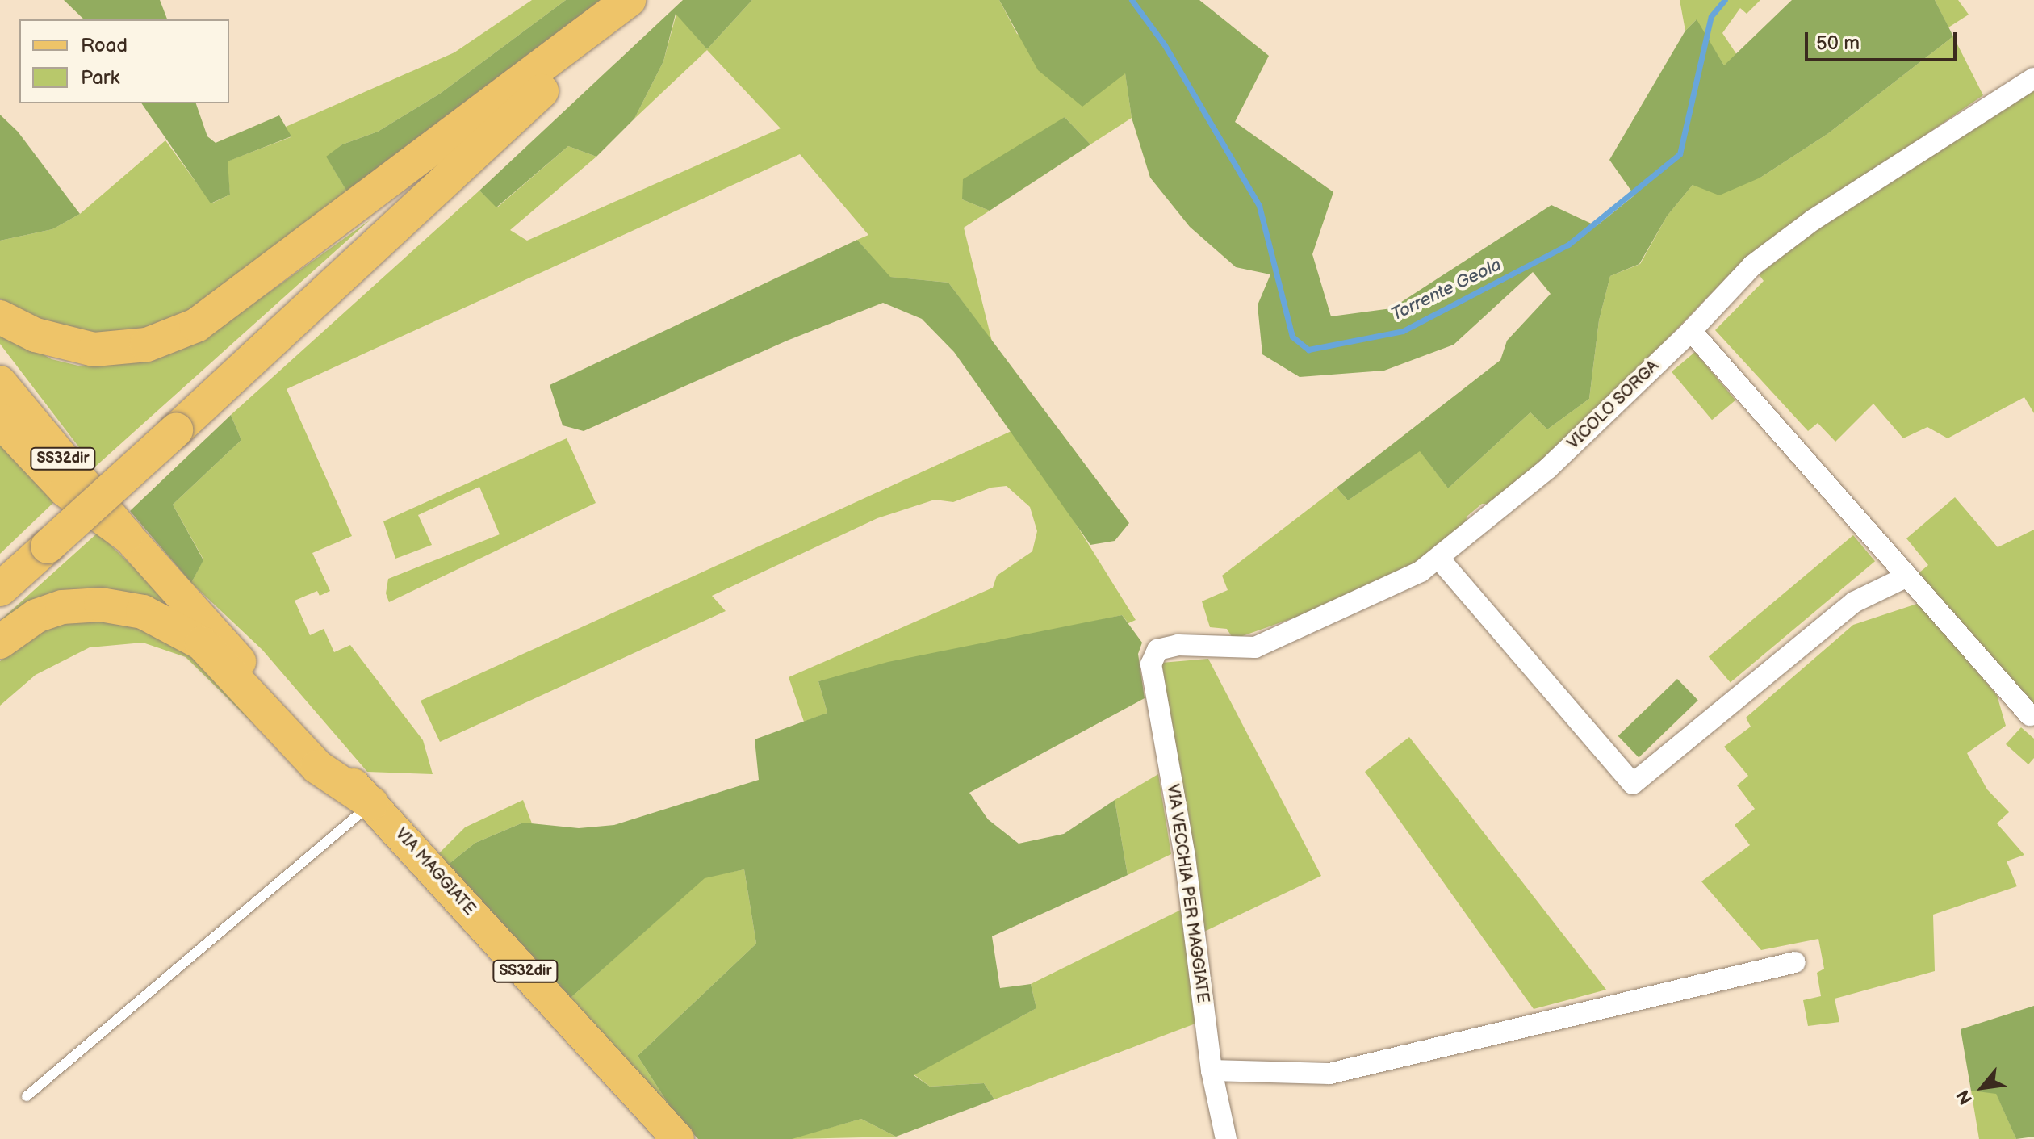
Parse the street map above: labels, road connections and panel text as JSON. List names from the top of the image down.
{
  "streets": {
    "main road": ["SS32dir", "VIA MAGGIATE"],
    "street": ["VICOLO SORGA", "VIA VECCHIA PER MAGGIATE"]
  },
  "crossings": [
    ["VICOLO SORGA", "VIA VECCHIA PER MAGGIATE"],
    ["SS32dir", "VIA MAGGIATE"]
  ],
  "water": ["Torrente Geola"],
  "legend": ["Road", "Park"],
  "scale_bar": "50 m",
  "north": "bottom left"
}
